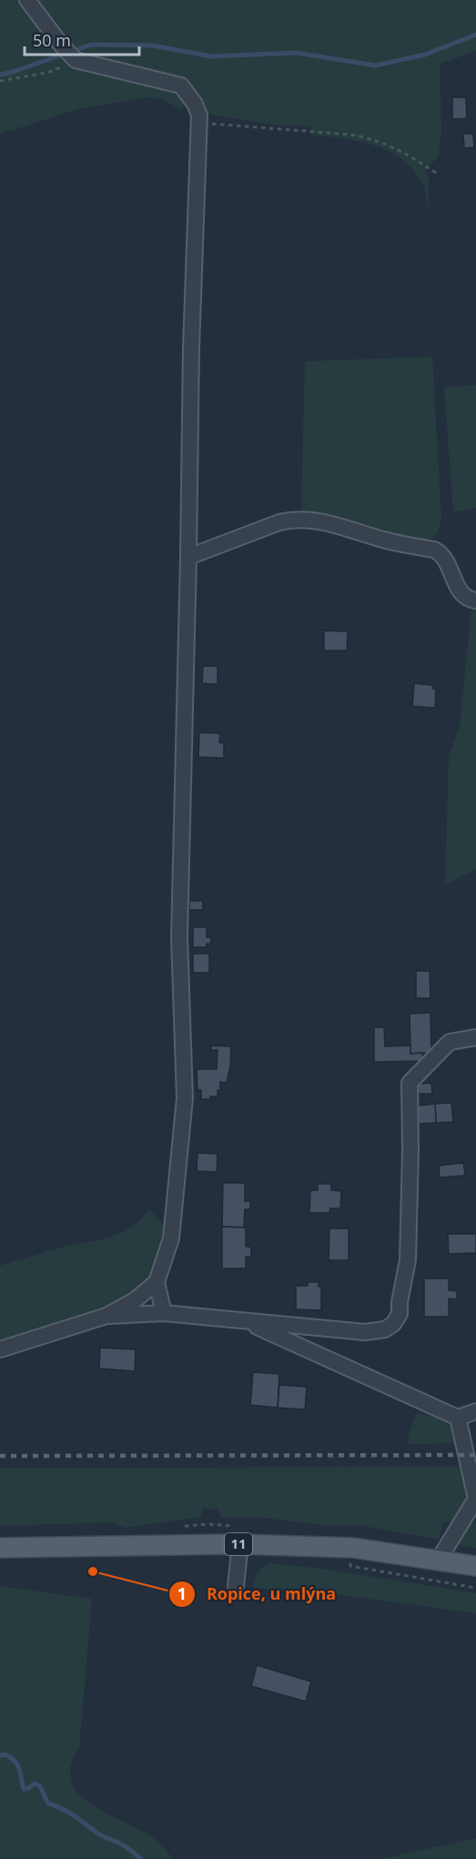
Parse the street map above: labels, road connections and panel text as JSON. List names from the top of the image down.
{
  "streets": {
    "main road": ["11"]
  },
  "places": ["Ropice, u mlýna"],
  "scale_bar": "50 m"
}
